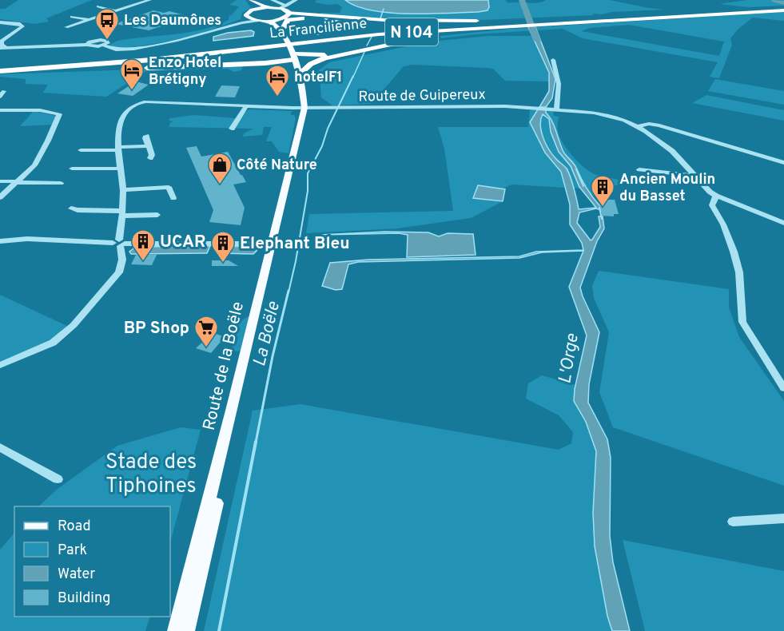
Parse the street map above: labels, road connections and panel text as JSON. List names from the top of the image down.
{
  "streets": {
    "highway": ["La Francilienne", "N 104"],
    "main road": ["Route de la Boële"],
    "street": ["Route de Guipereux"]
  },
  "crossings": [
    ["Route de Guipereux", "Route de la Boële"]
  ],
  "water": ["La Boële", "L'Orge"],
  "parks": ["Stade des Tiphoines"],
  "places": {
    "bus stop": ["Les Daumônes"],
    "hotel": ["Enzo Hotel Brétigny", "hotelF1"],
    "shop": ["Côté Nature"],
    "building": ["Ancien Moulin du Basset", "UCAR", "Elephant Bleu"],
    "supermarket": ["BP Shop"]
  },
  "legend": [
    "Road",
    "Park",
    "Water",
    "Building"
  ]
}
